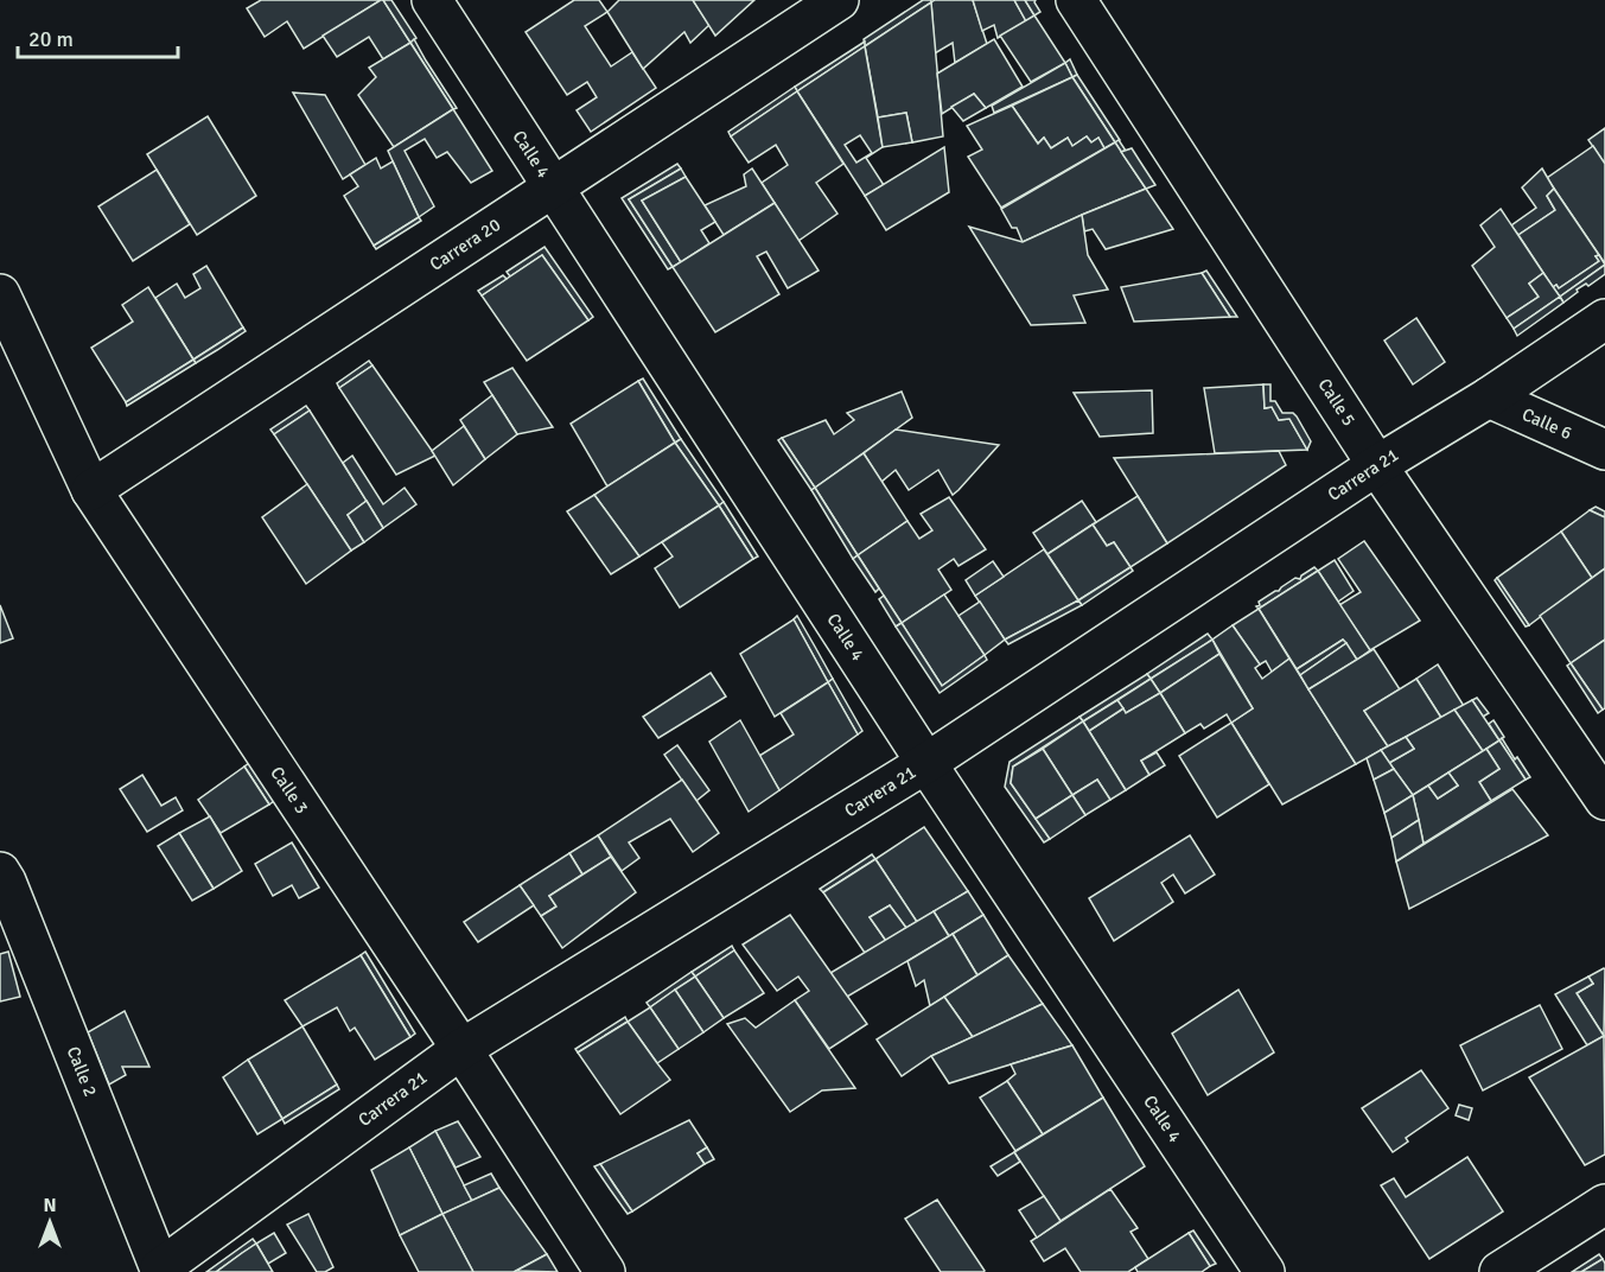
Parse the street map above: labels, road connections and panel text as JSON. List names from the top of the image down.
{
  "streets": {
    "street": [
      "Calle 4",
      "Carrera 20",
      "Calle 5",
      "Calle 6",
      "Carrera 21",
      "Calle 3",
      "Calle 2"
    ]
  },
  "crossings": [
    ["Calle 4", "Carrera 20"],
    ["Calle 4", "Carrera 21"],
    ["Carrera 20", "Calle 3"],
    ["Calle 5", "Carrera 21"],
    ["Calle 6", "Carrera 21"],
    ["Carrera 21", "Calle 3"],
    ["Carrera 21", "Calle 2"]
  ],
  "scale_bar": "20 m",
  "north": "top"
}
